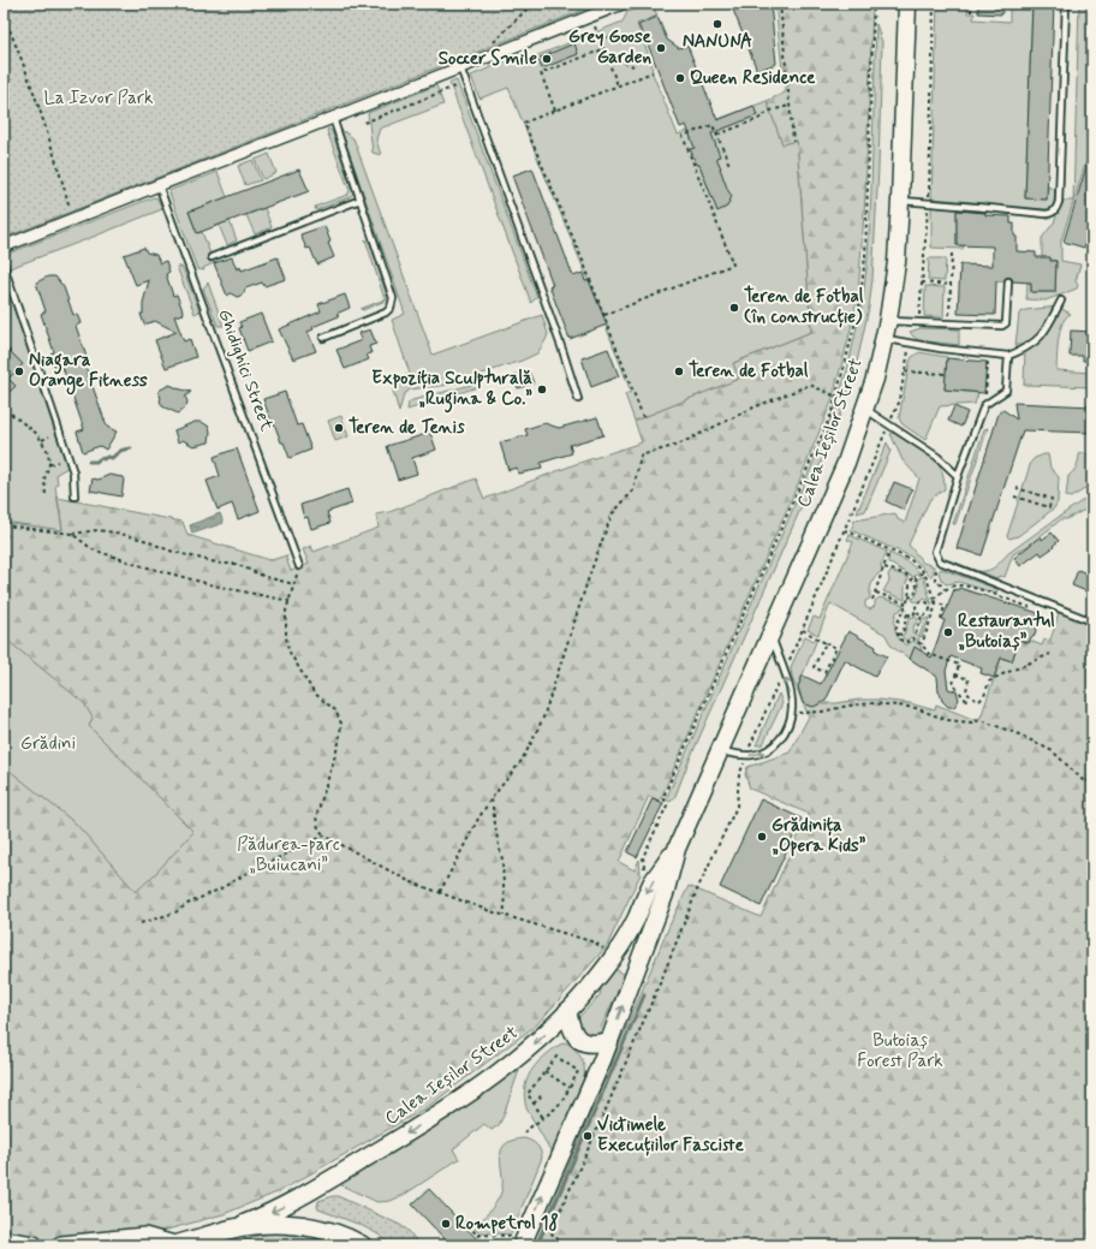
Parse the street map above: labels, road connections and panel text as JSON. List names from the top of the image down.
{
  "streets": {
    "main road": ["Calea Ieșilor Street"],
    "lane": ["Ghidighici Street"]
  },
  "parks": [
    "La Izvor Park",
    "Grădini",
    "Pădurea-parc „Buiucani”",
    "Butoiaș Forest Park"
  ],
  "places": [
    "NANUNA",
    "Grey Goose Garden",
    "Soccer Smile",
    "Queen Residence",
    "Teren de Fotbal (în construcție)",
    "Niagara Orange Fitness",
    "Teren de Fotbal",
    "Expoziția Sculpturală „Rugina & Co.”",
    "Teren de Tenis",
    "Restaurantul „Butoiaș”",
    "Grădinița „Opera Kids”",
    "Victimele Execuțiilor Fasciste",
    "Rompetrol 18"
  ]
}
